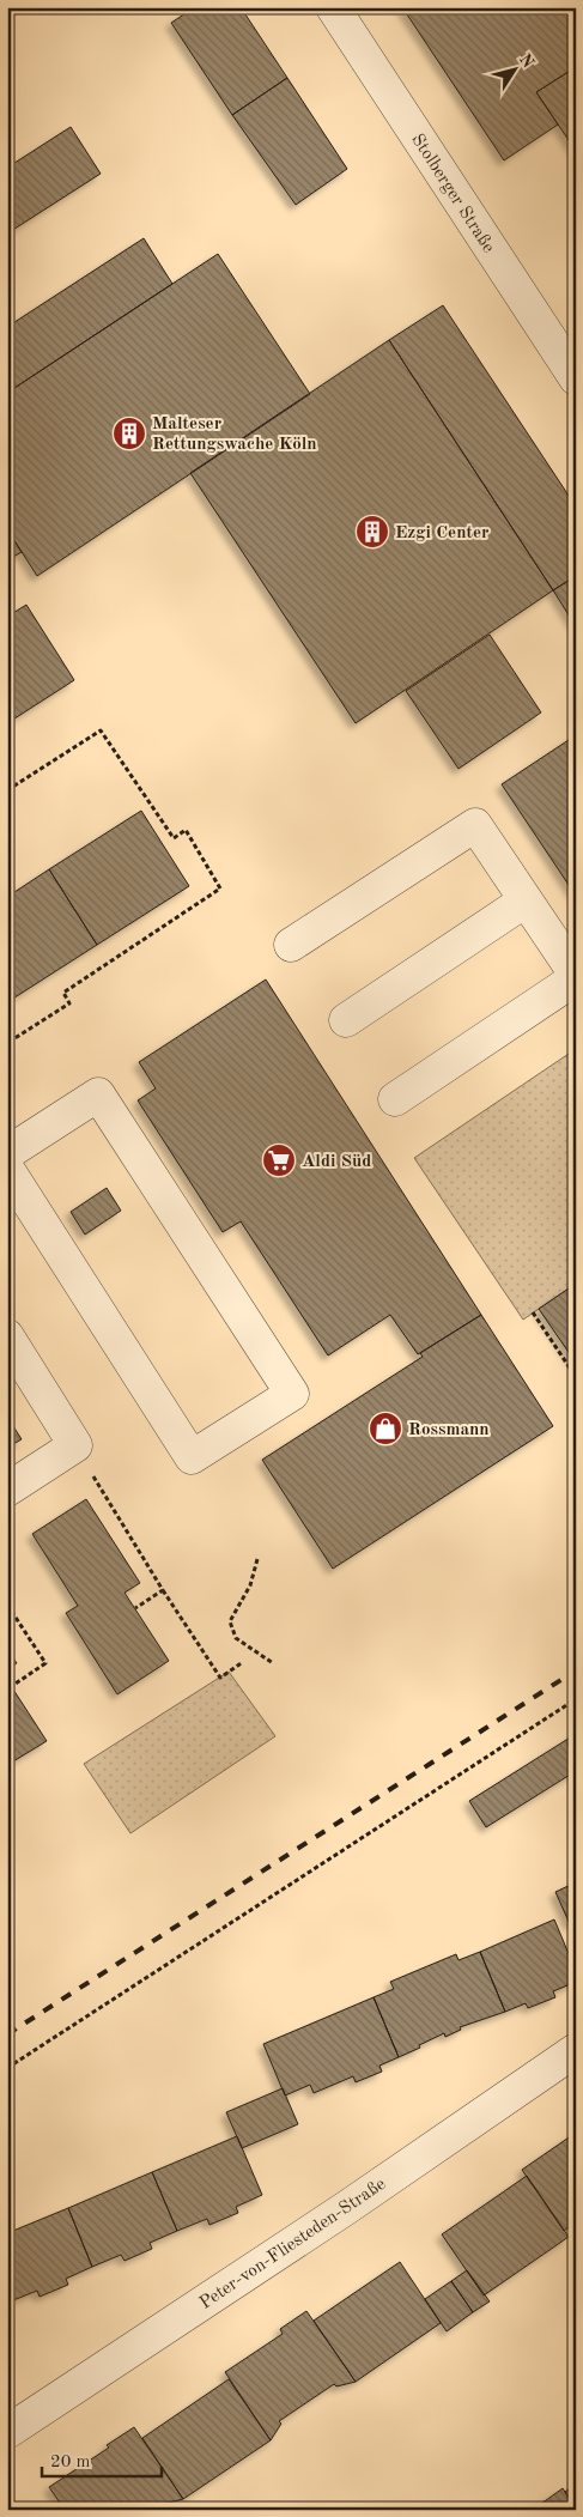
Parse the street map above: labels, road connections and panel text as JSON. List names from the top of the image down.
{
  "streets": {
    "street": ["Stolberger Straße", "Peter-von-Fliesteden-Straße"]
  },
  "places": {
    "building": ["Malteser Rettungswache Köln", "Ezgi Center"],
    "supermarket": ["Aldi Süd"],
    "shop": ["Rossmann"]
  },
  "scale_bar": "20 m",
  "north": "top right"
}
